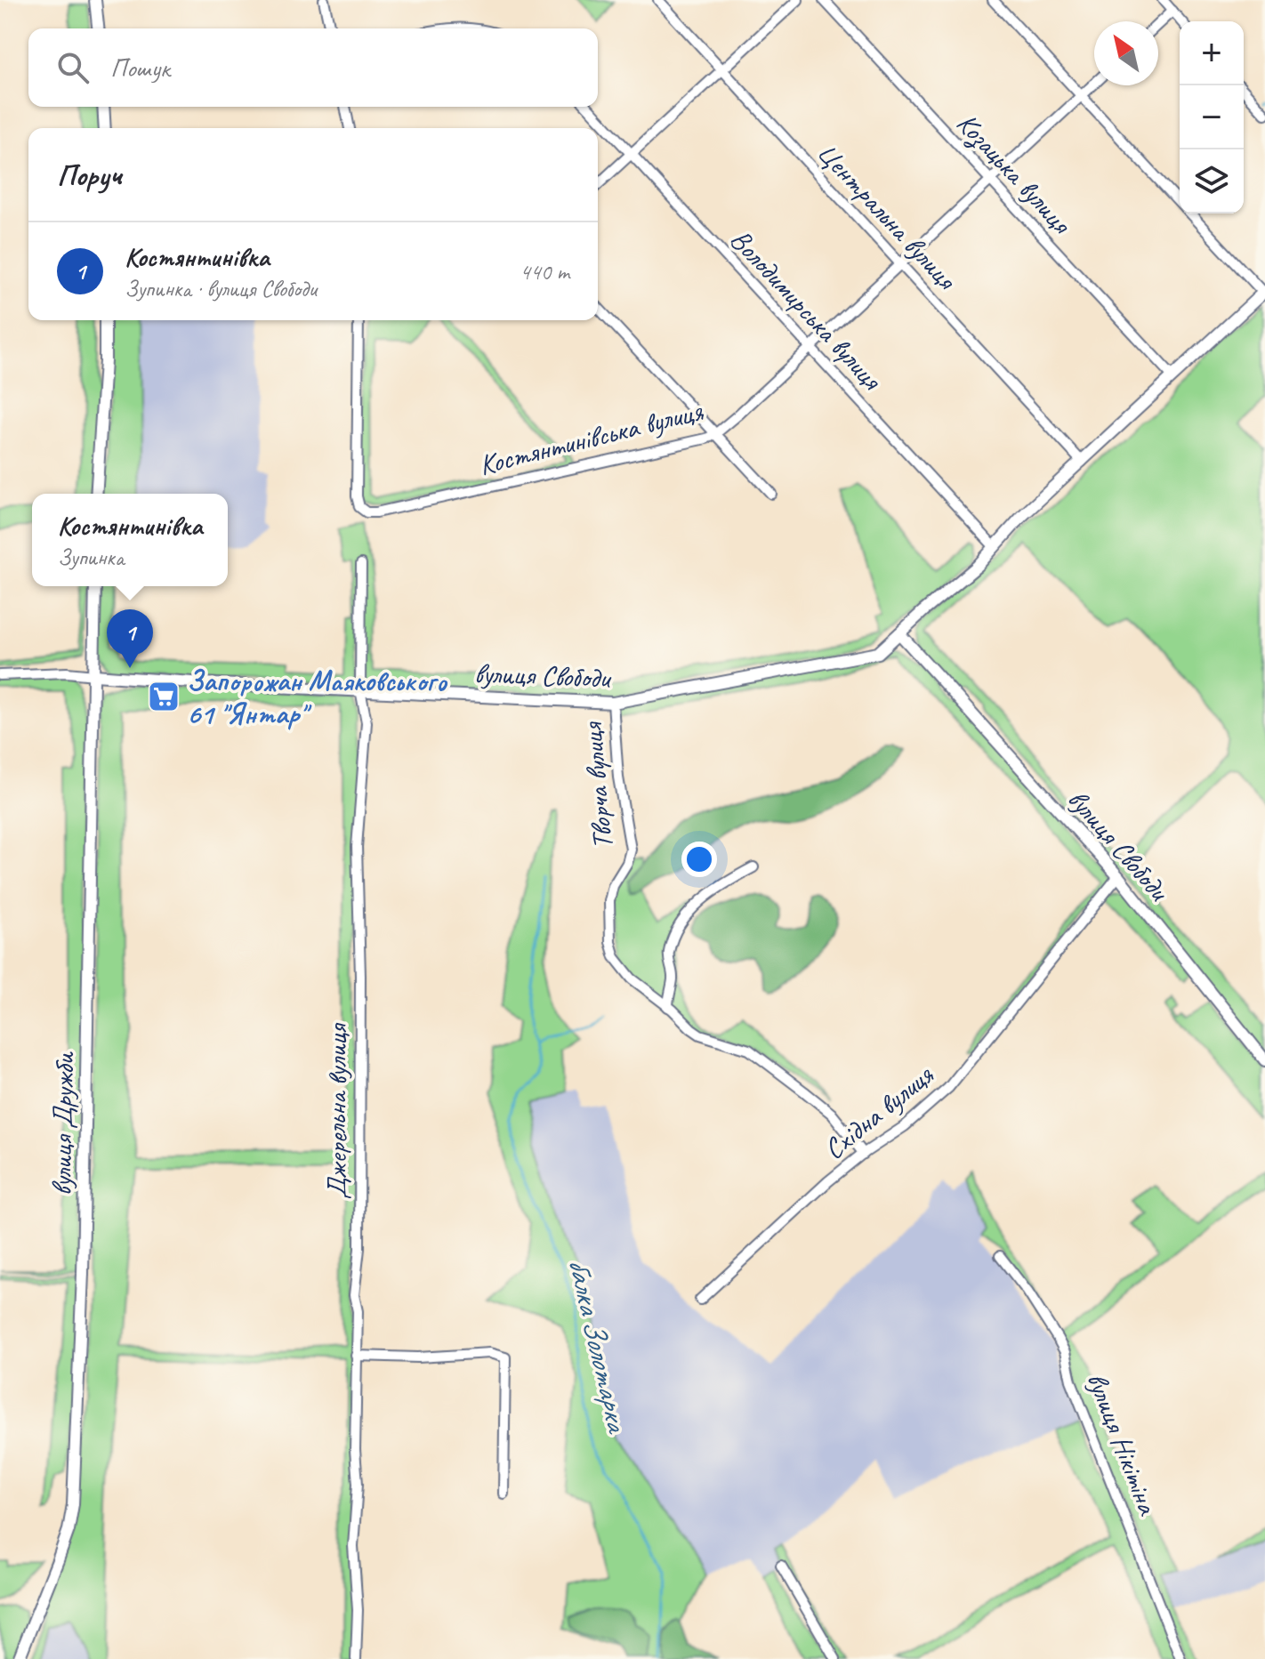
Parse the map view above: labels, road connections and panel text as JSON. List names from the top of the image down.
{
  "streets": {
    "street": [
      "Козацька вулиця",
      "Центральна вулиця",
      "Володимирська вулиця",
      "Костянтинівська вулиця",
      "вулиця Свободи",
      "Творча вулиця",
      "Джерельна вулиця",
      "Східна вулиця",
      "вулиця Дружби",
      "вулиця Нікітіна"
    ]
  },
  "crossings": [
    ["Козацька вулиця", "Костянтинівська вулиця"],
    ["Козацька вулиця", "вулиця Свободи"],
    ["Центральна вулиця", "Костянтинівська вулиця"],
    ["Центральна вулиця", "вулиця Свободи"],
    ["Володимирська вулиця", "Костянтинівська вулиця"],
    ["Володимирська вулиця", "вулиця Свободи"],
    ["вулиця Свободи", "Творча вулиця"],
    ["вулиця Свободи", "Джерельна вулиця"],
    ["вулиця Свободи", "Східна вулиця"],
    ["вулиця Свободи", "вулиця Дружби"],
    ["Творча вулиця", "Східна вулиця"]
  ],
  "water": ["балка Золотарка"],
  "places": {
    "supermarket": ["Запорожан Маяковського 61 \"Янтар\""]
  },
  "north": "top left",
  "page": {
    "map_buttons": ["+", "−"],
    "search": "Пошук",
    "heading": "Поруч",
    "list": [
      {
        "mark": "1",
        "name": "Костянтинівка",
        "note": "Зупинка · вулиця Свободи",
        "value": "440 m"
      }
    ],
    "popup": ["Костянтинівка", "Зупинка"],
    "pins": "1"
  }
}
